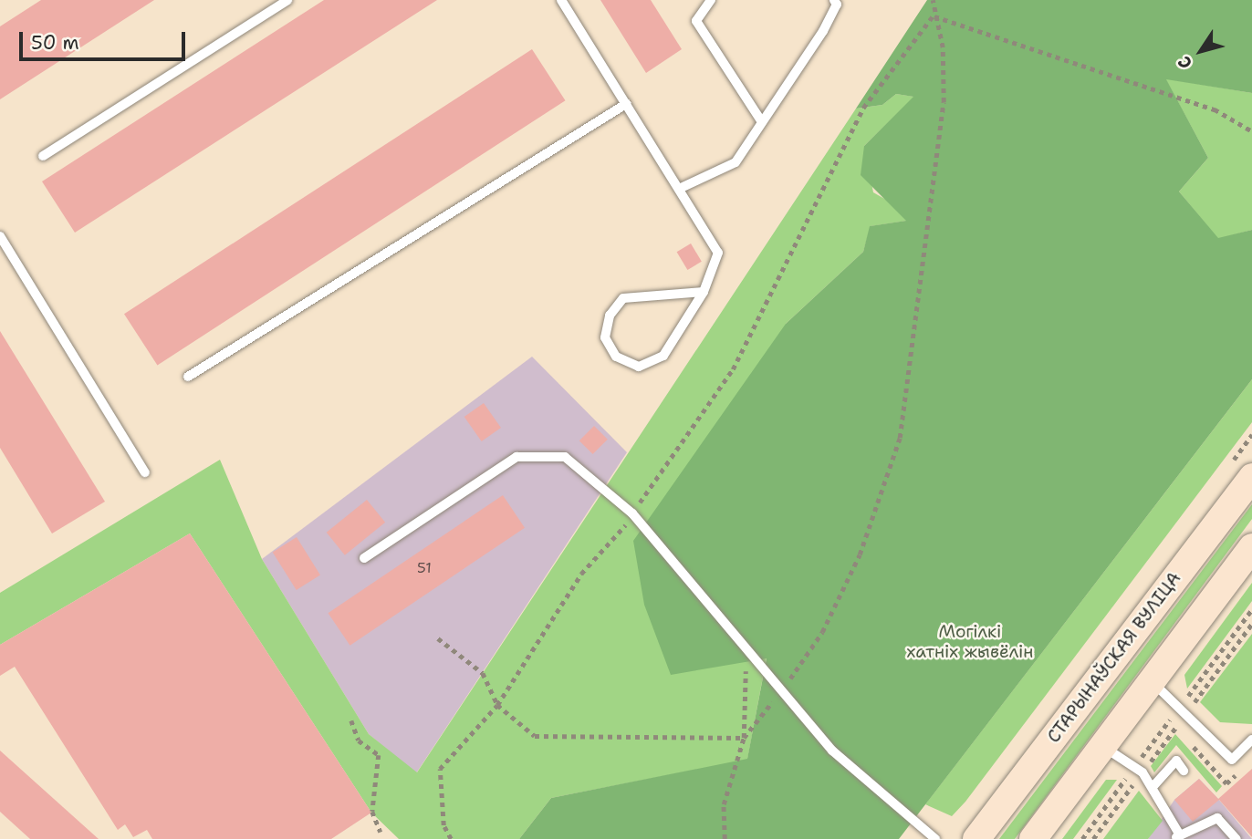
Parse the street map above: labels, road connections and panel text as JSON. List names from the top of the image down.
{
  "streets": {
    "main road": ["СТАРЫНАЎСКАЯ ВУЛІЦА"]
  },
  "parks": ["Могілкі хатніх жывёлін"],
  "house_numbers": ["51"],
  "scale_bar": "50 m",
  "north": "bottom left"
}
